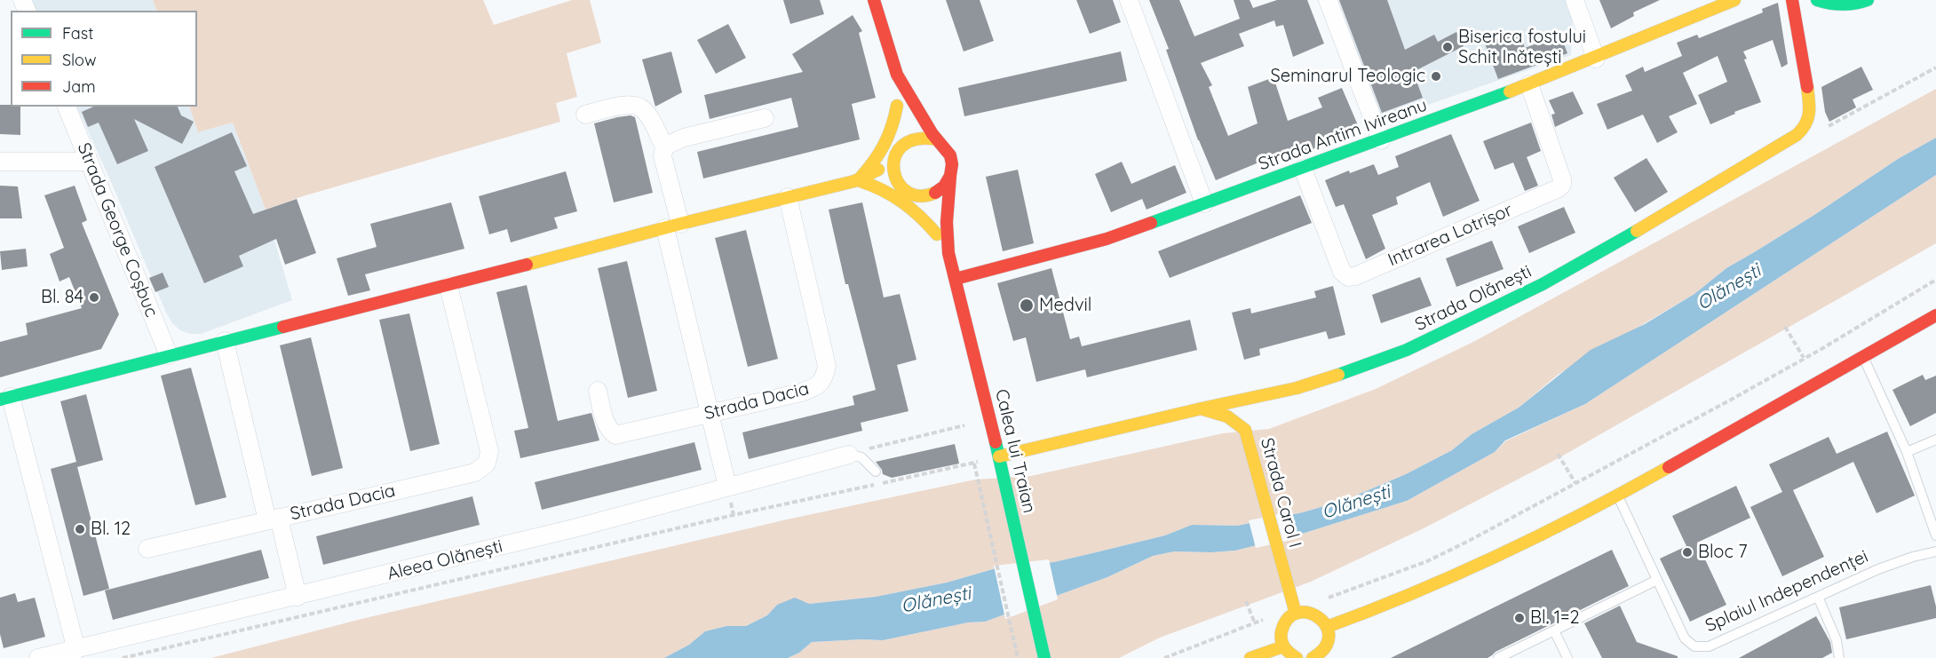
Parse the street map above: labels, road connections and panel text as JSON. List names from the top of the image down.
{
  "streets": {
    "street": [
      "Strada Antim Ivireanu",
      "Strada George Coșbuc",
      "Intrarea Lotrișor",
      "Strada Olănești",
      "Strada Dacia",
      "Calea lui Traian",
      "Strada Carol I",
      "Aleea Olănești"
    ],
    "lane": ["Splaiul Independenței"]
  },
  "crossings": [
    ["Strada Antim Ivireanu", "Intrarea Lotrișor"],
    ["Strada Antim Ivireanu", "Calea lui Traian"],
    ["Strada Olănești", "Calea lui Traian"],
    ["Strada Olănești", "Strada Carol I"]
  ],
  "water": ["Olănești"],
  "places": [
    "Biserica fostului Schit Inătești",
    "Seminarul Teologic",
    "Bl. 84",
    "Medvil",
    "Bl. 12",
    "Bloc 7",
    "Bl. 1=2"
  ],
  "legend": ["Fast", "Slow", "Jam"]
}
